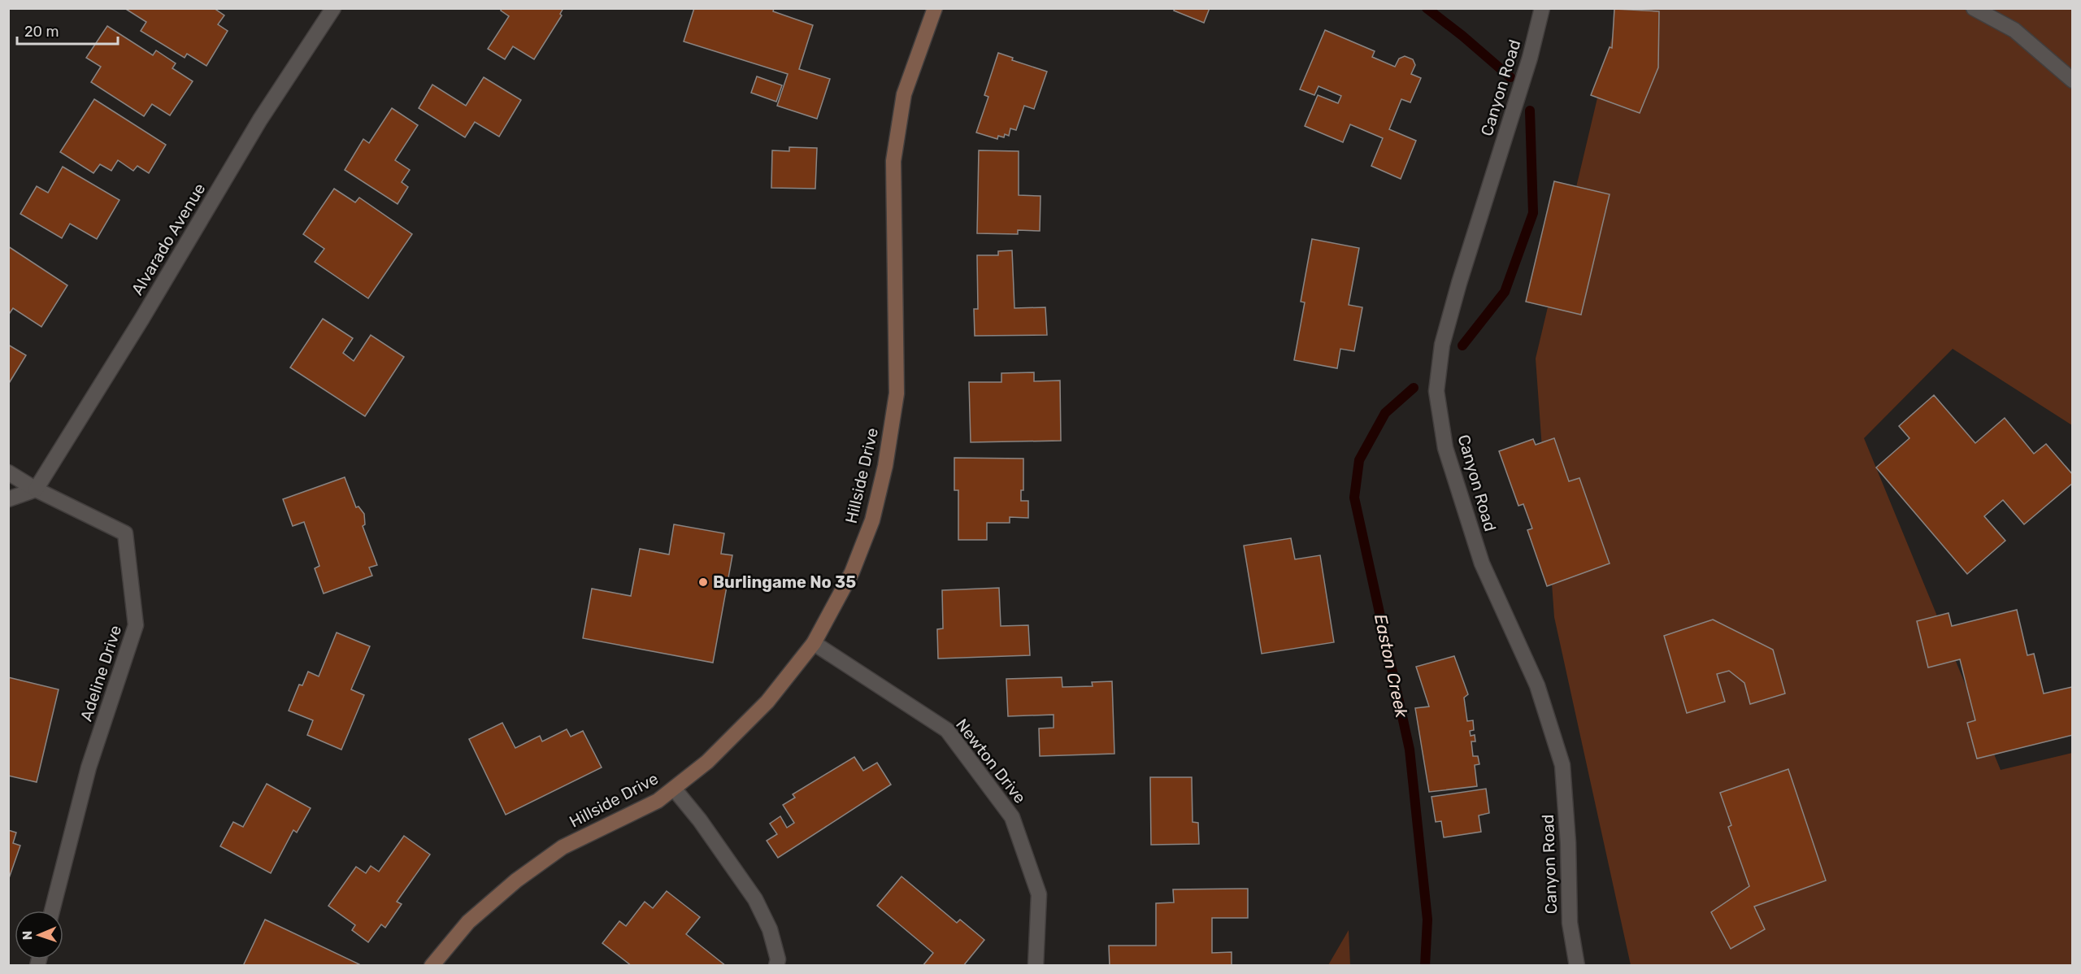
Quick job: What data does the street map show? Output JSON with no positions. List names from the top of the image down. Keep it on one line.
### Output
{"streets":{"main road":["Hillside Drive"],"street":["Canyon Road","Alvarado Avenue","Adeline Drive","Newton Drive"]},"crossings":[["Alvarado Avenue","Adeline Drive"],["Hillside Drive","Newton Drive"]],"water":["Easton Creek"],"places":["Burlingame No 35"],"scale_bar":"20 m","north":"left"}
